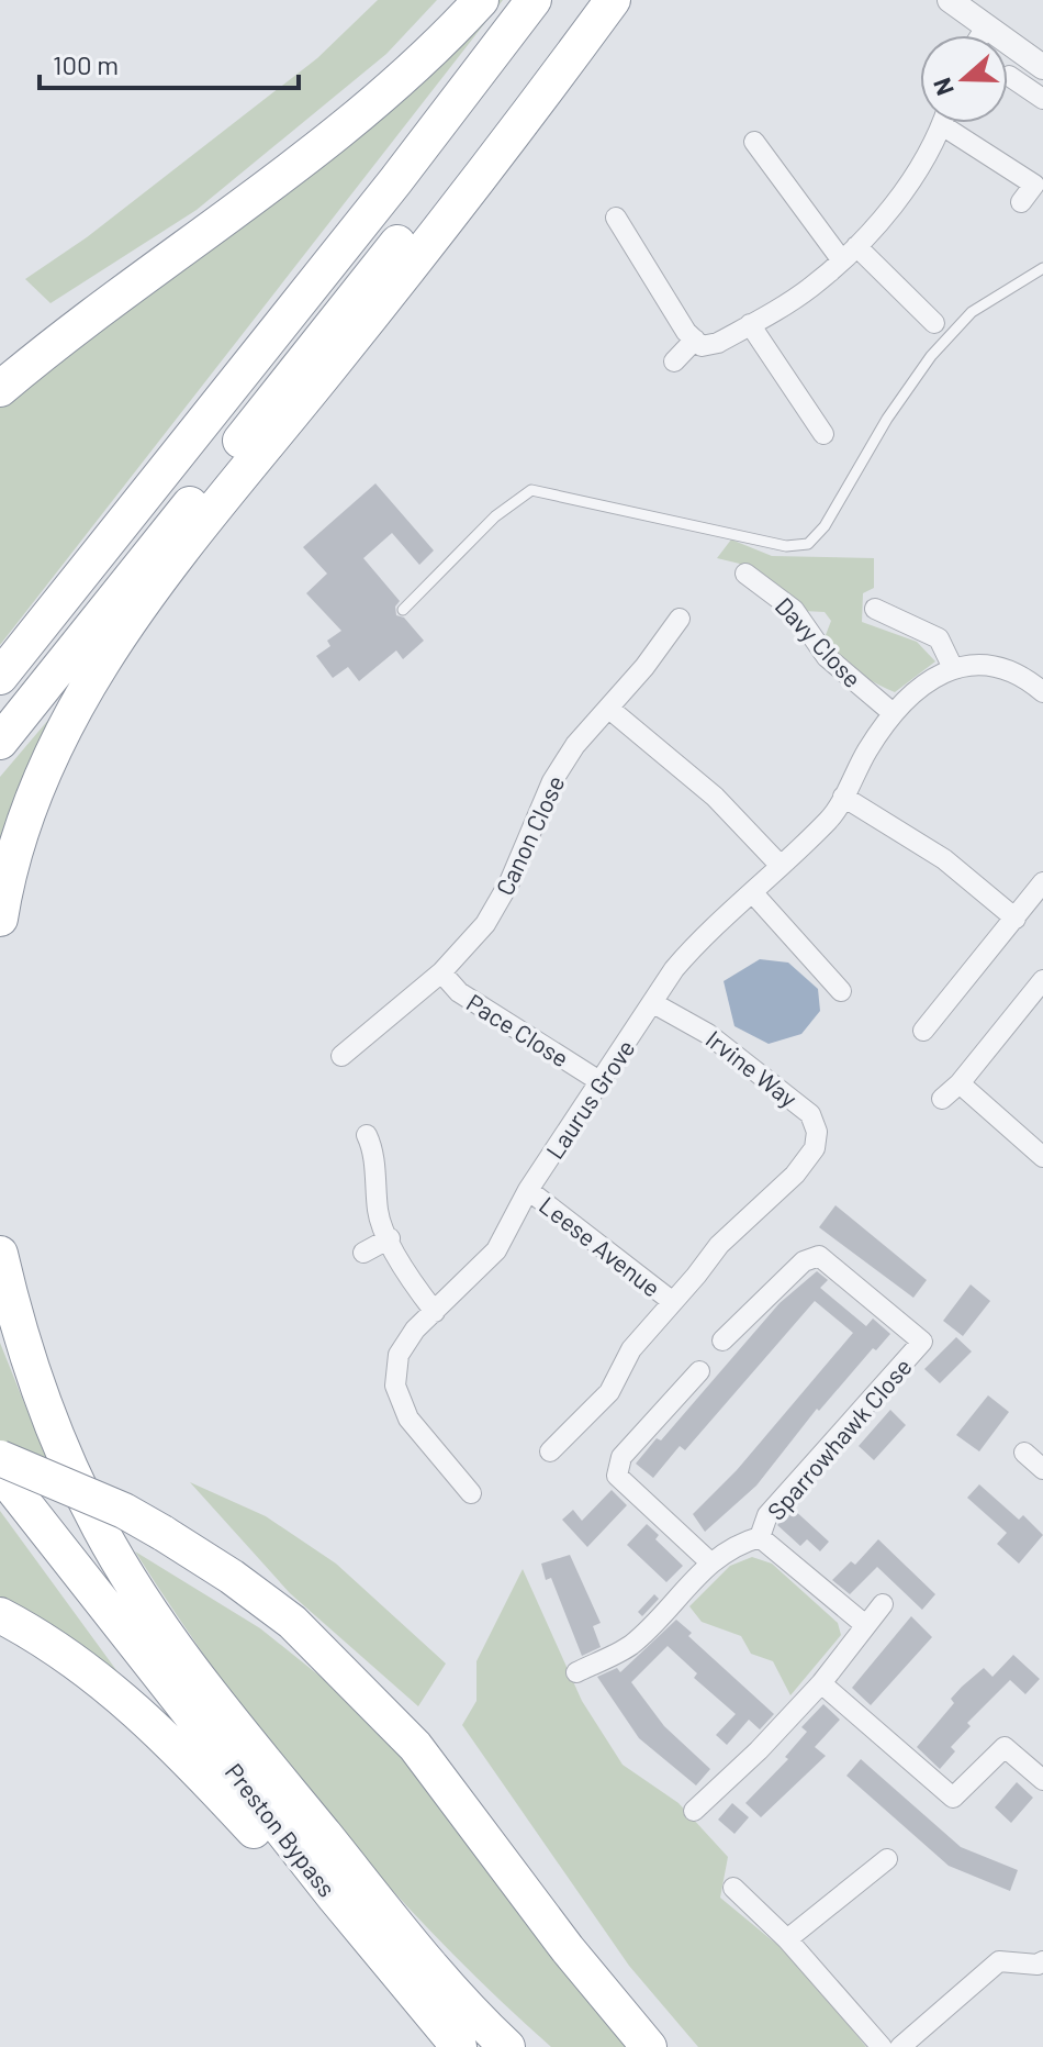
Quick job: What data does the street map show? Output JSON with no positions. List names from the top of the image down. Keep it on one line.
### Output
{"streets":{"highway":["Preston Bypass"],"street":["Davy Close","Canon Close","Pace Close","Irvine Way","Laurus Grove","Leese Avenue","Sparrowhawk Close"]},"crossings":[["Davy Close","Laurus Grove"],["Canon Close","Pace Close"],["Pace Close","Laurus Grove"],["Irvine Way","Laurus Grove"],["Irvine Way","Leese Avenue"],["Laurus Grove","Leese Avenue"]],"scale_bar":"100 m","north":"left"}
